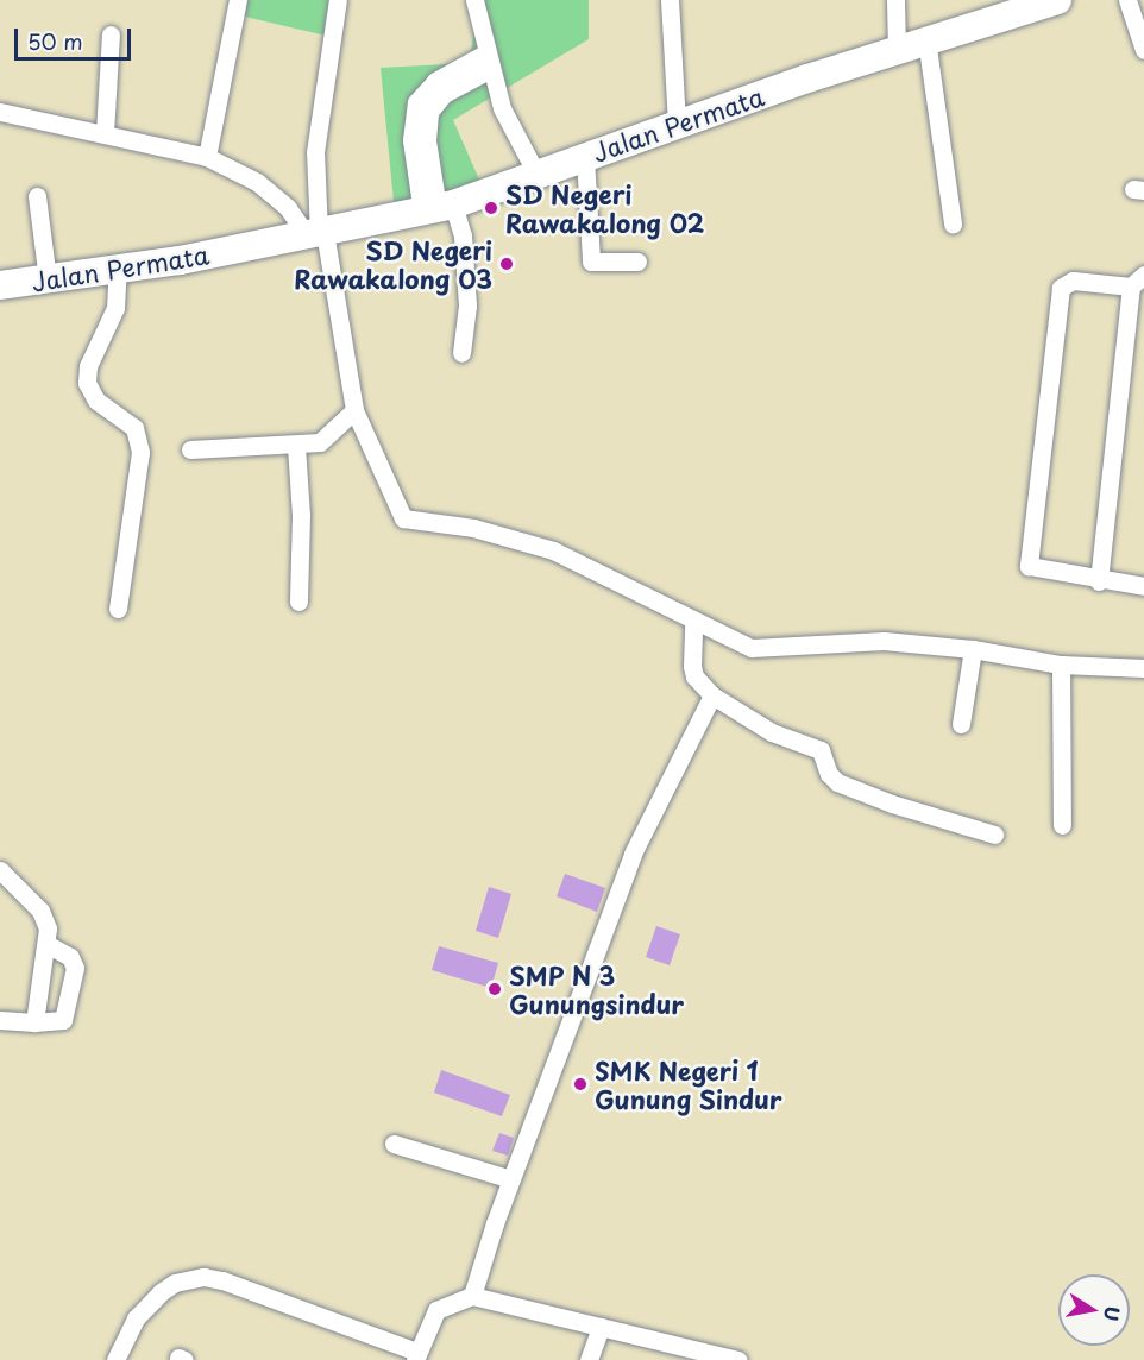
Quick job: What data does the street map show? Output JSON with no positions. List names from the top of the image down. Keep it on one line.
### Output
{"streets":{"main road":["Jalan Permata"]},"places":["SD Negeri Rawakalong 02","SD Negeri Rawakalong 03","SMP N 3 Gunungsindur","SMK Negeri 1 Gunung Sindur"],"scale_bar":"50 m","north":"right"}
